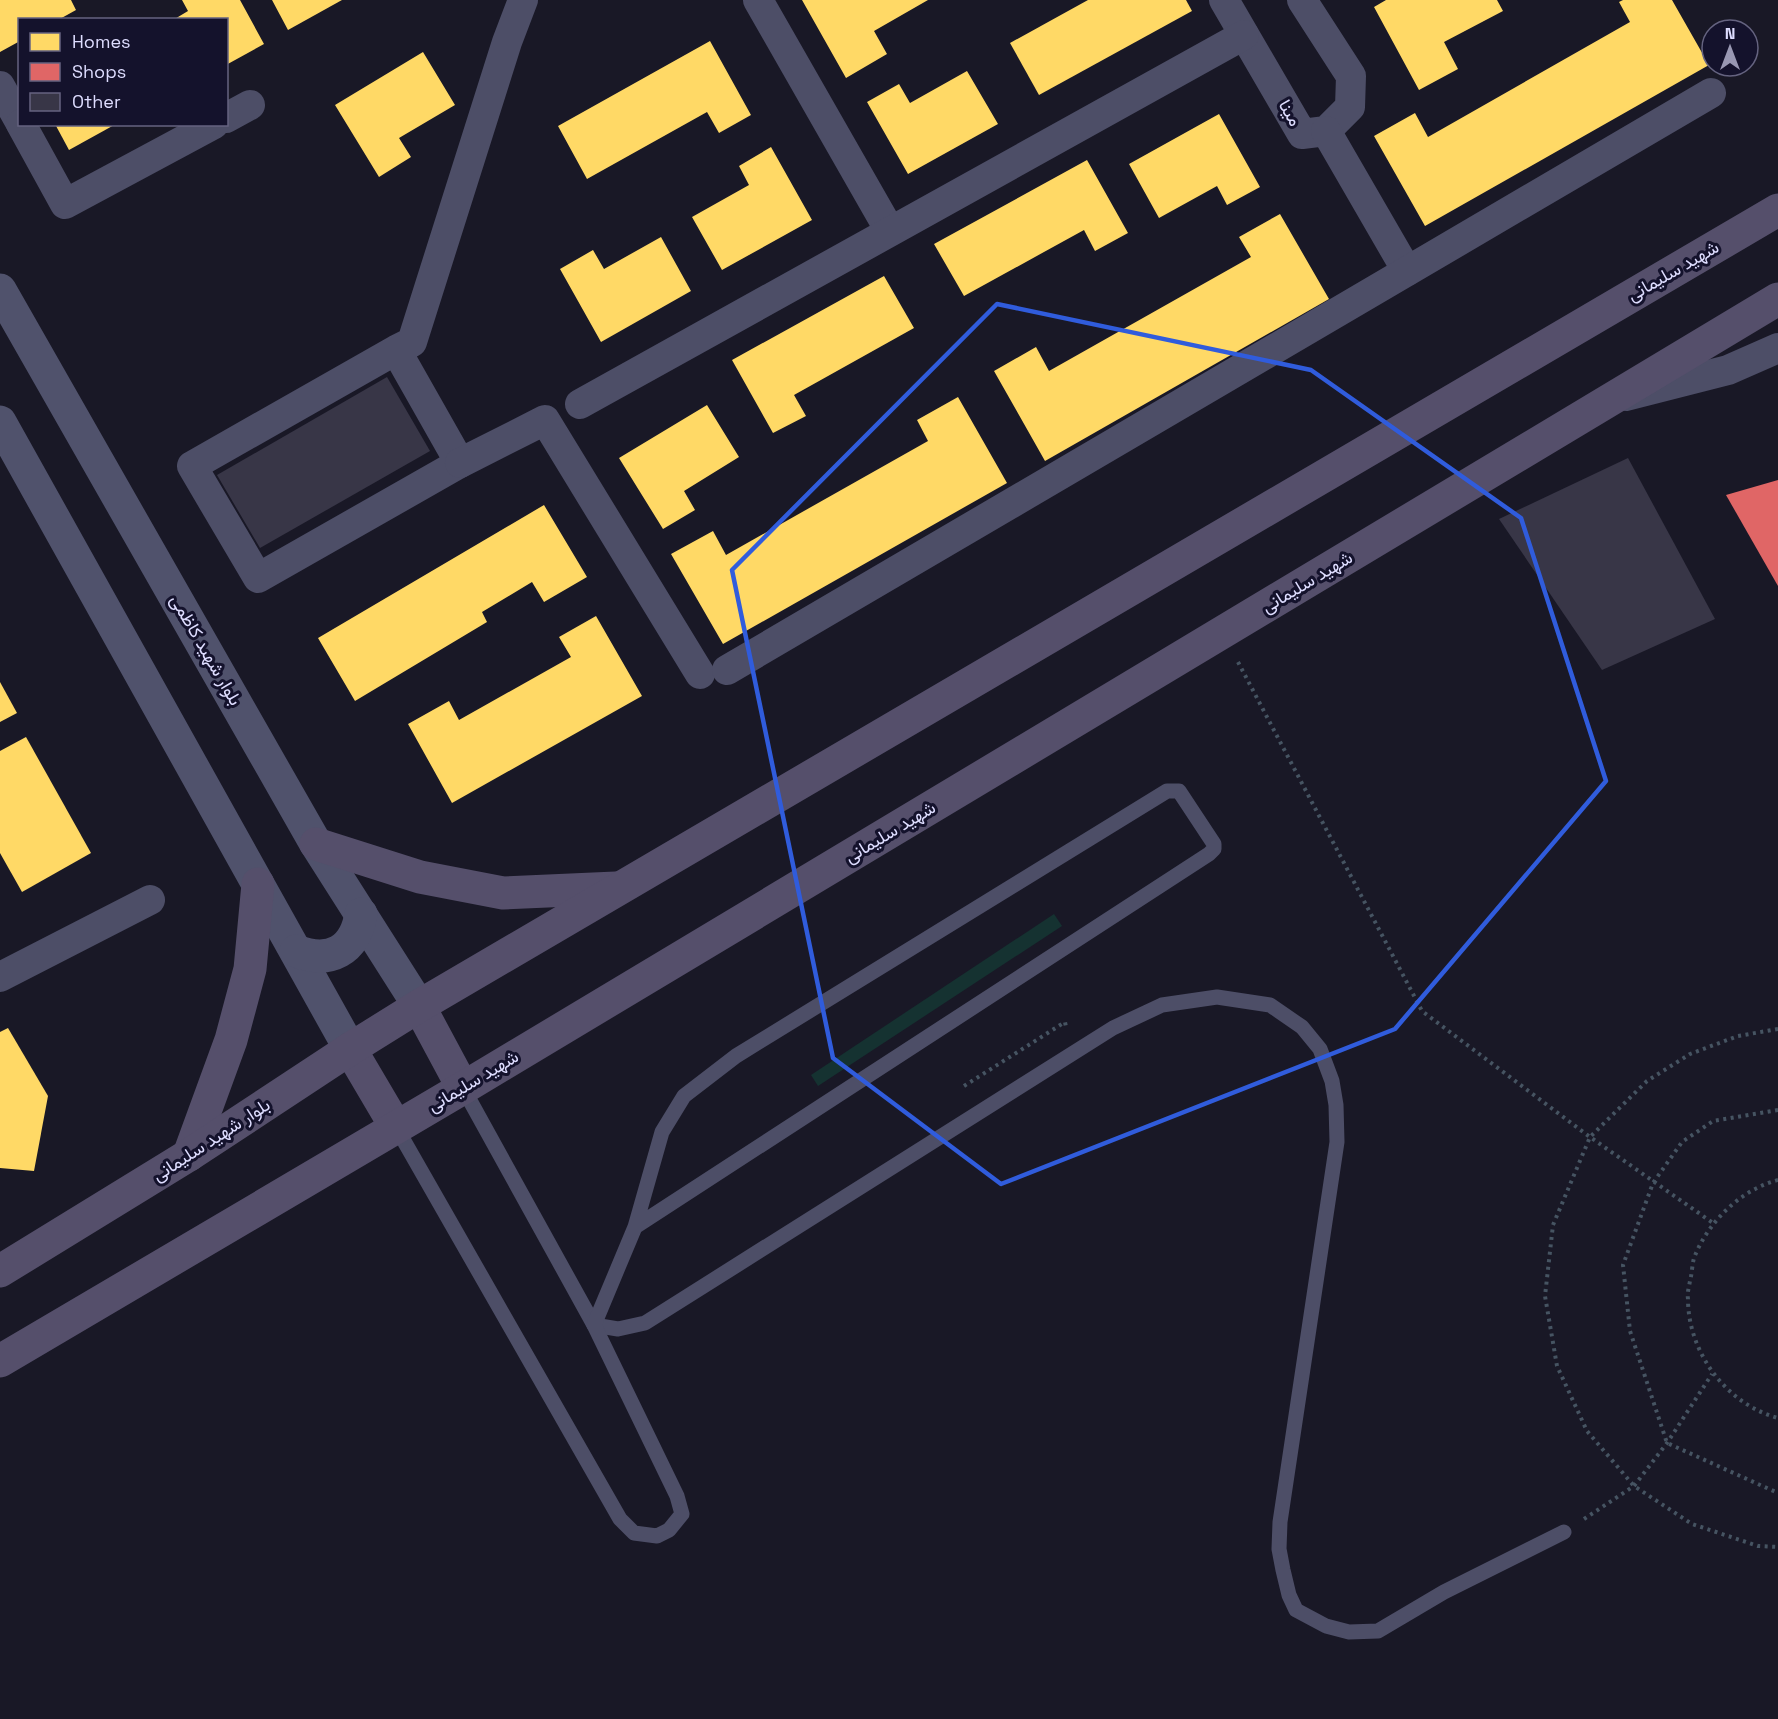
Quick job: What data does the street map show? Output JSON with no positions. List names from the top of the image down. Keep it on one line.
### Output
{"streets":{"main road":["شهید سلیمانی","بلوار شهید کاظمی","بلوار شهید سلیمانی"],"street":["مینا"]},"crossings":[["شهید سلیمانی","بلوار شهید کاظمی"],["شهید سلیمانی","بلوار شهید سلیمانی"],["بلوار شهید کاظمی","بلوار شهید سلیمانی"]],"legend":["Homes","Shops","Other"],"north":"top"}
